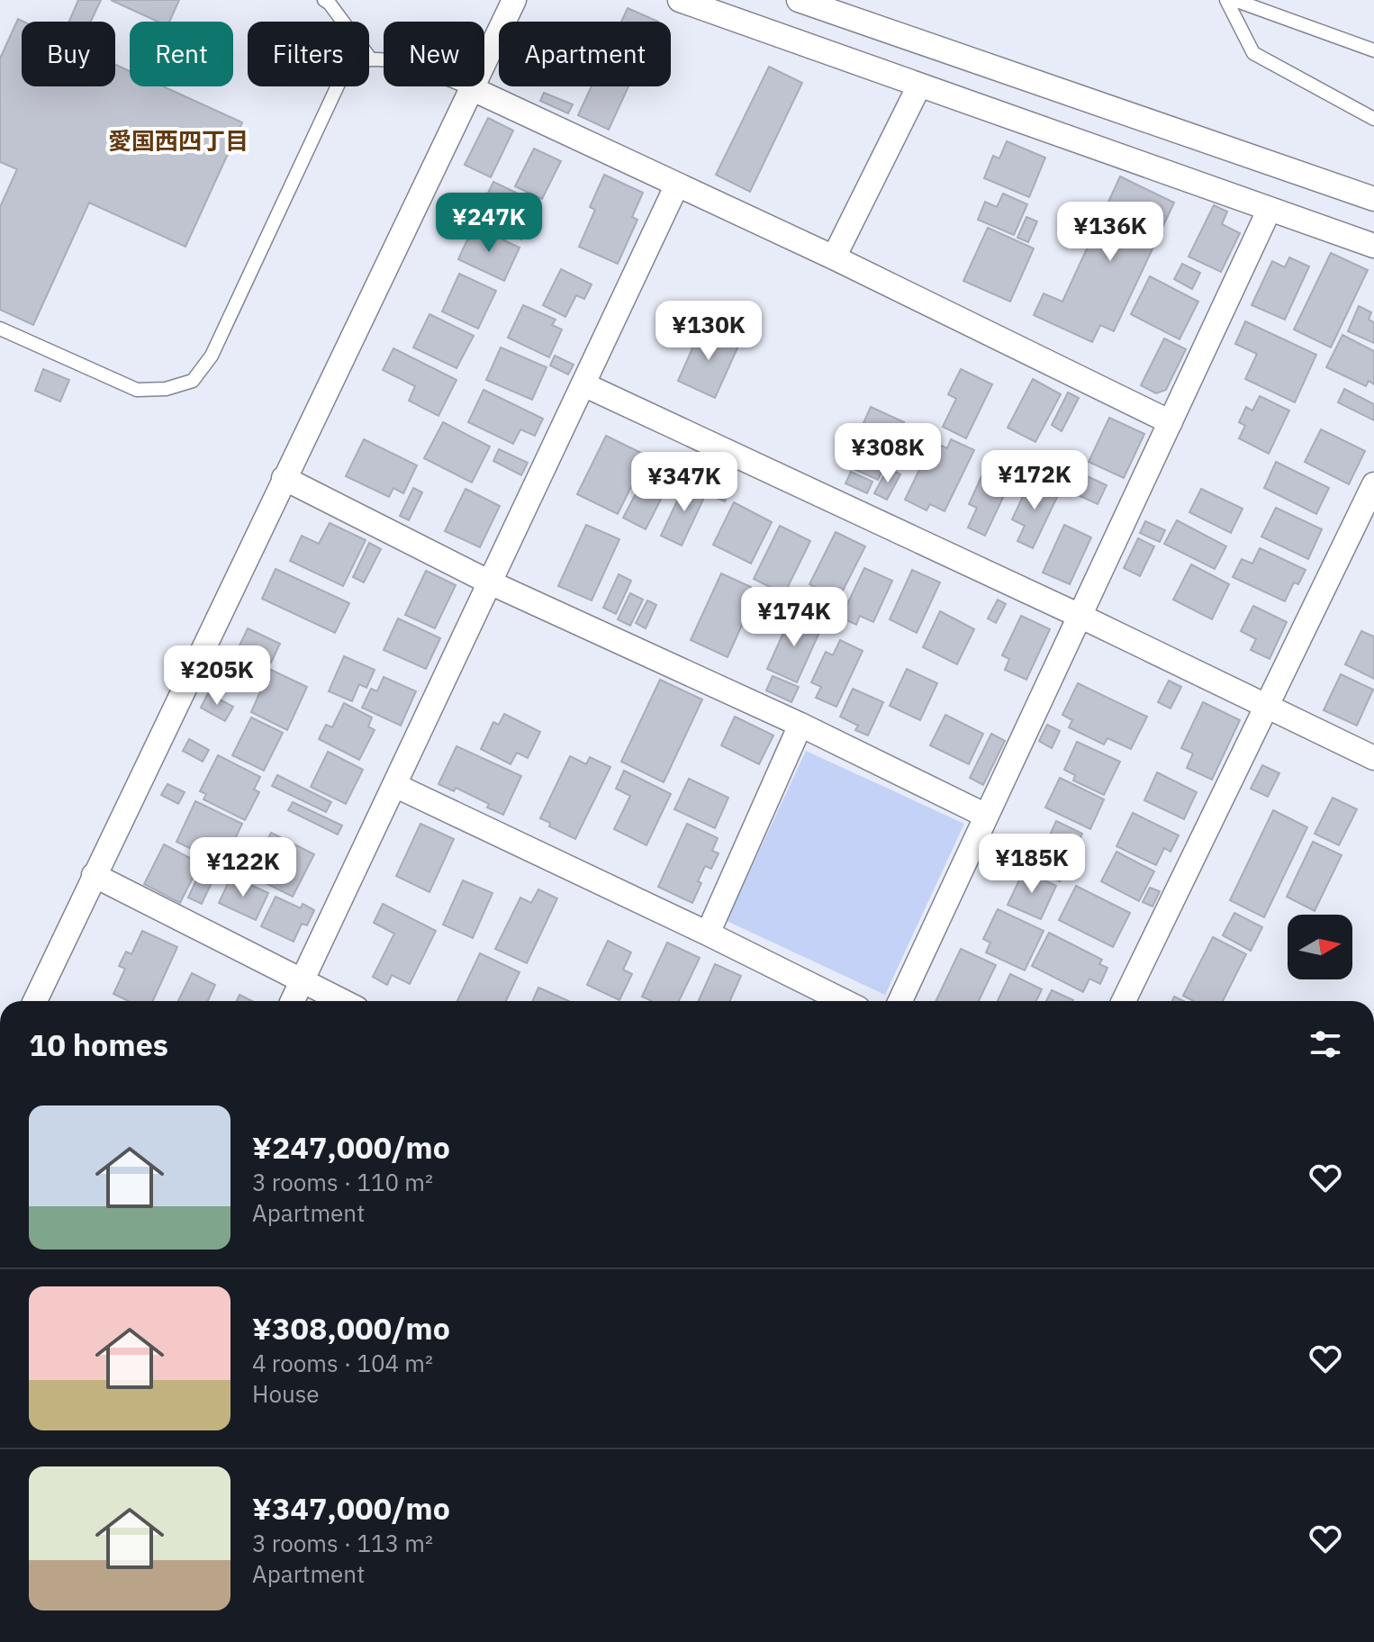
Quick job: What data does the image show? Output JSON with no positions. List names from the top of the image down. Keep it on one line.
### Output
{"districts":["愛国西四丁目"],"north":"right","page":{"chip":["Buy","Rent","Filters","New","Apartment"],"price":["¥247K","¥136K","¥130K","¥308K","¥172K","¥347K","¥174K","¥205K","¥185K","¥122K"],"heading":"10 homes","list":[{"name":"¥247,000/mo","note":"3 rooms · 110 m² · Apartment"},{"name":"¥308,000/mo","note":"4 rooms · 104 m² · House"},{"name":"¥347,000/mo","note":"3 rooms · 113 m² · Apartment"}]}}
